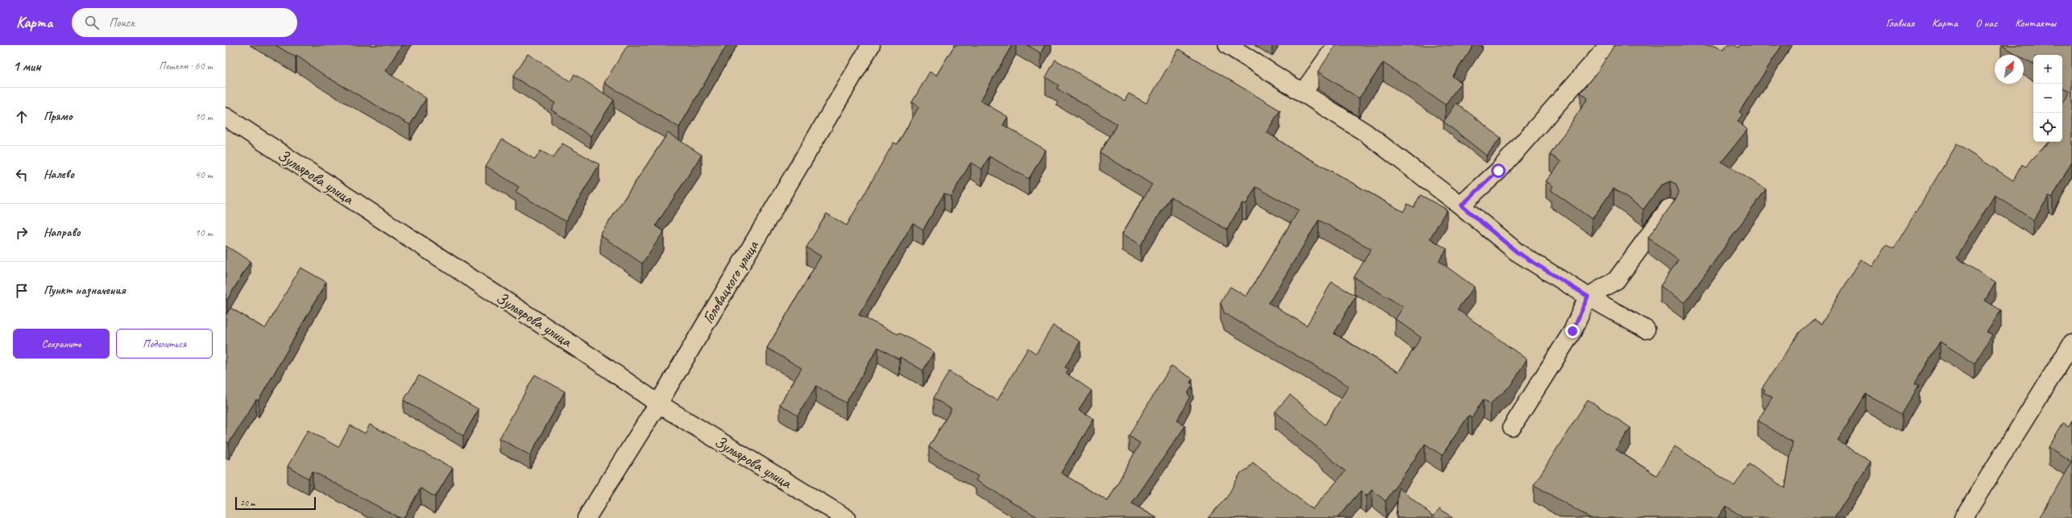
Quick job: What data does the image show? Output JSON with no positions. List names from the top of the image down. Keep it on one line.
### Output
{"streets":{"street":["Зульярова улица","Головацкого улица"]},"crossings":[["Зульярова улица","Головацкого улица"]],"scale_bar":"20 m","north":"top right","page":{"header":"Карта","search":"Поиск","nav":["Главная","Карта","О нас","Контакты"],"heading":["1 мин","Пешком · 60 m"],"map_buttons":["+","−"],"list":[["Прямо","10 m"],["Налево","40 m"],["Направо","10 m"],"Пункт назначения"],"buttons":["Сохранить","Поделиться"],"scale":"20 m"}}
